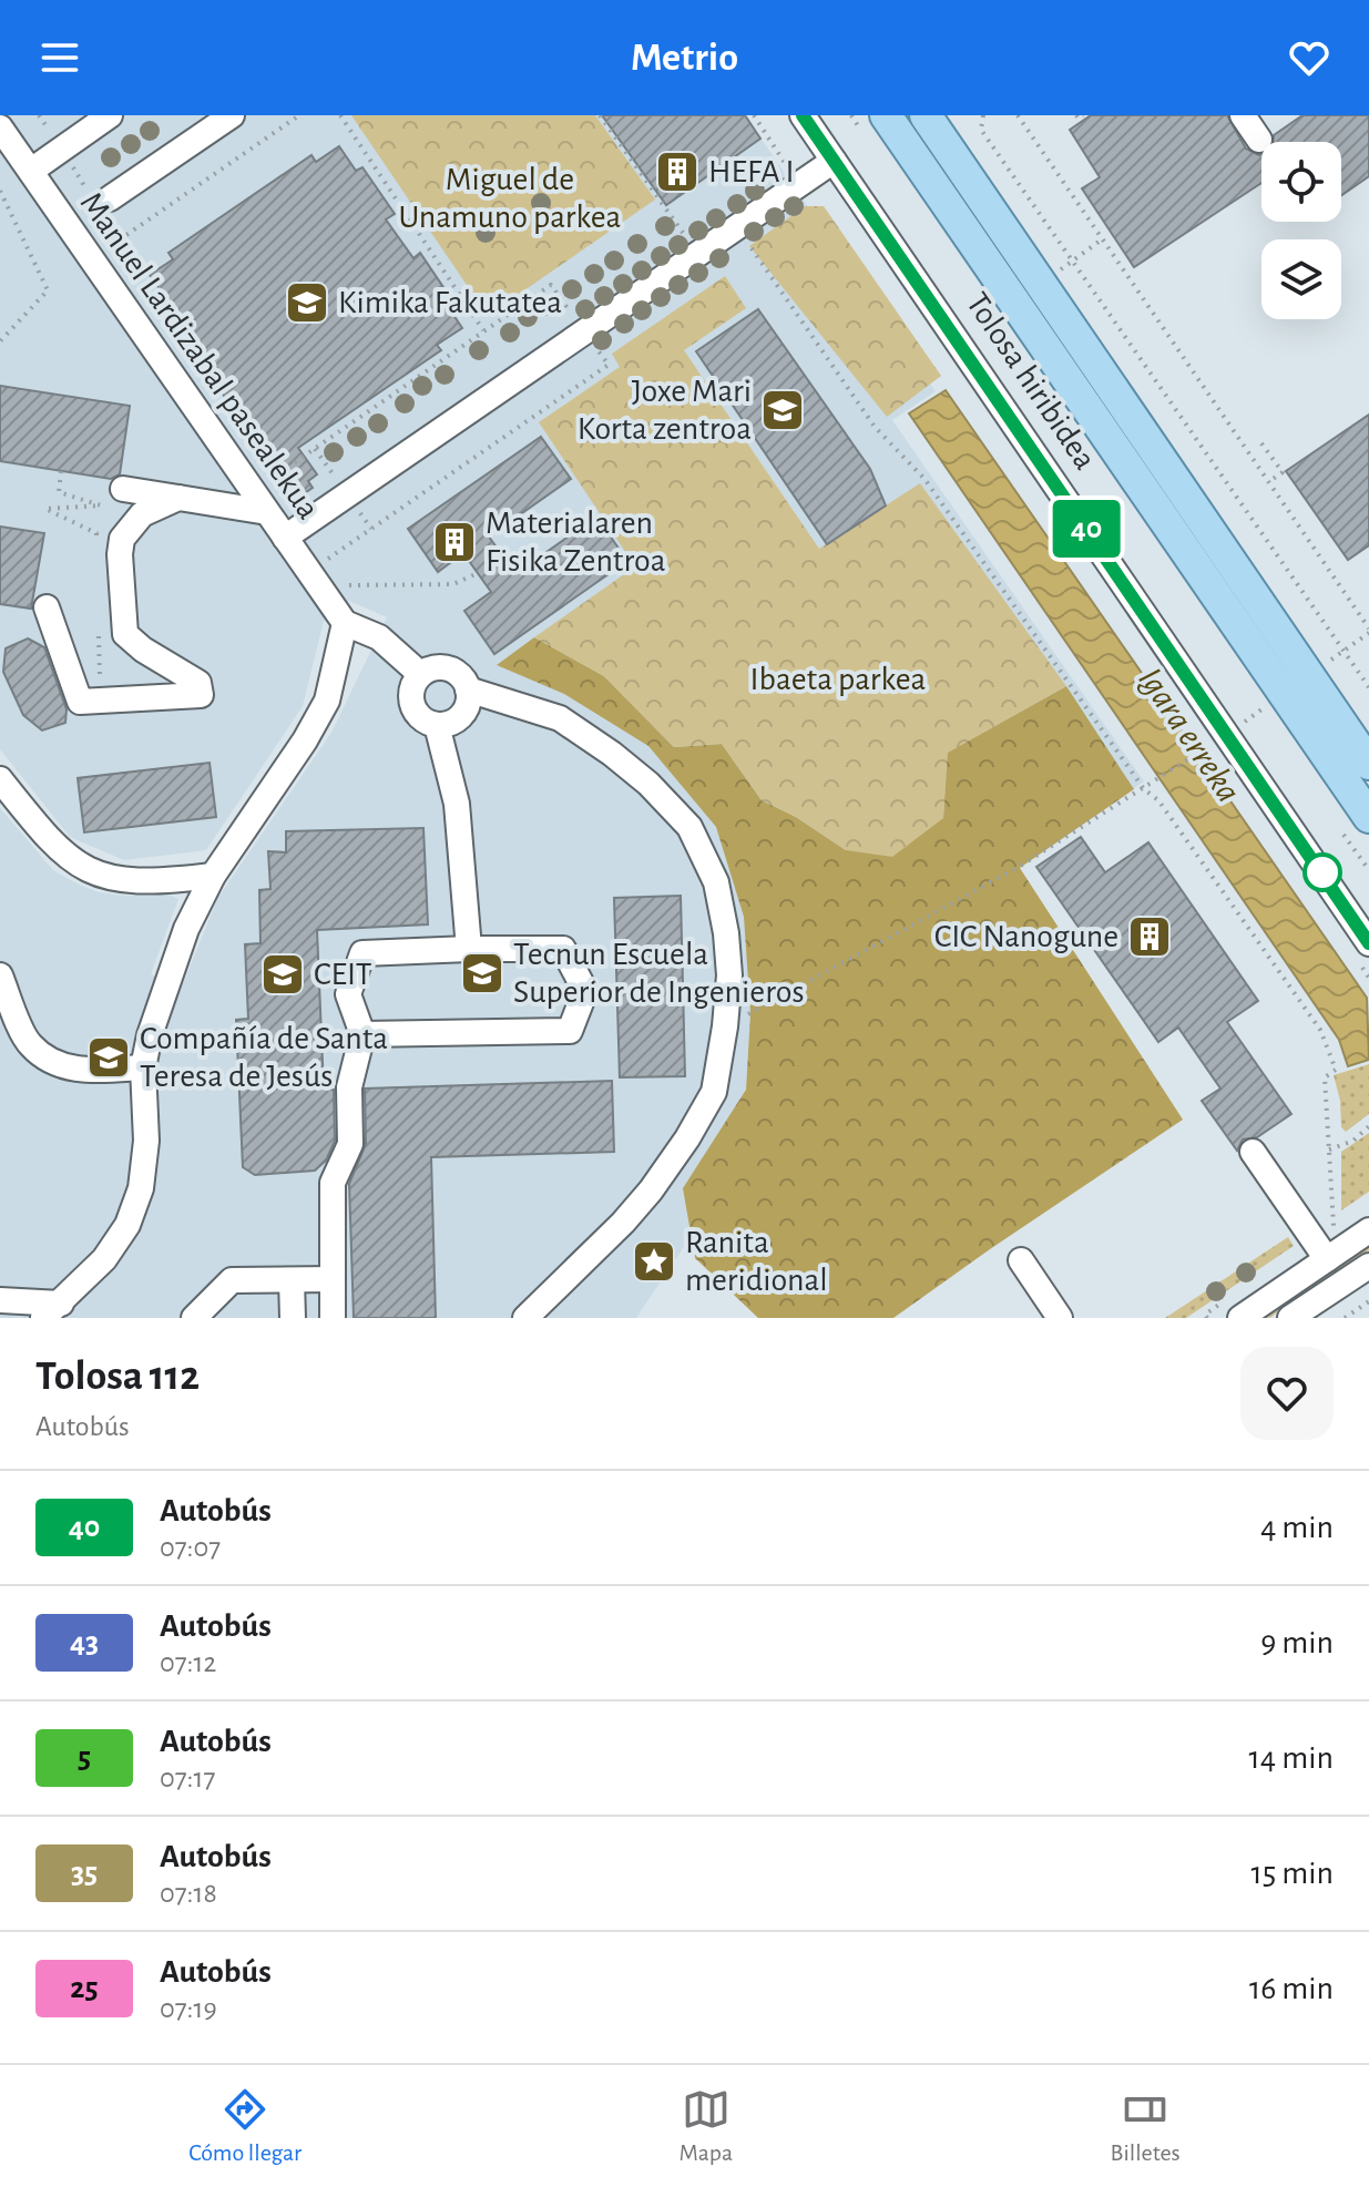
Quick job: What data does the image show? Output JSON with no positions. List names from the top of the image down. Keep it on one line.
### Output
{"streets":{"main road":["Tolosa hiribidea"],"street":["Manuel Lardizabal pasealekua"]},"water":["Igara erreka"],"parks":["Miguel de Unamuno parkea","Ibaeta parkea"],"places":{"building":["HEFA I","Materialaren Fisika Zentroa","CIC Nanogune"],"school or university":["Kimika Fakutatea","Joxe Mari Korta zentroa","Tecnun Escuela Superior de Ingenieros","CEIT","Compañía de Santa Teresa de Jesús"],"place":["Ranita meridional"]},"lines":["bus line 40"],"page":{"header":"Metrio","on_map":"40","heading":["Tolosa 112","Autobús"],"list":[{"mark":"40","name":"Autobús","note":"07:07","value":"4 min"},{"mark":"43","name":"Autobús","note":"07:12","value":"9 min"},{"mark":"5","name":"Autobús","note":"07:17","value":"14 min"},{"mark":"35","name":"Autobús","note":"07:18","value":"15 min"},{"mark":"25","name":"Autobús","note":"07:19","value":"16 min"}],"tabs":["Cómo llegar","Mapa","Billetes"]}}
